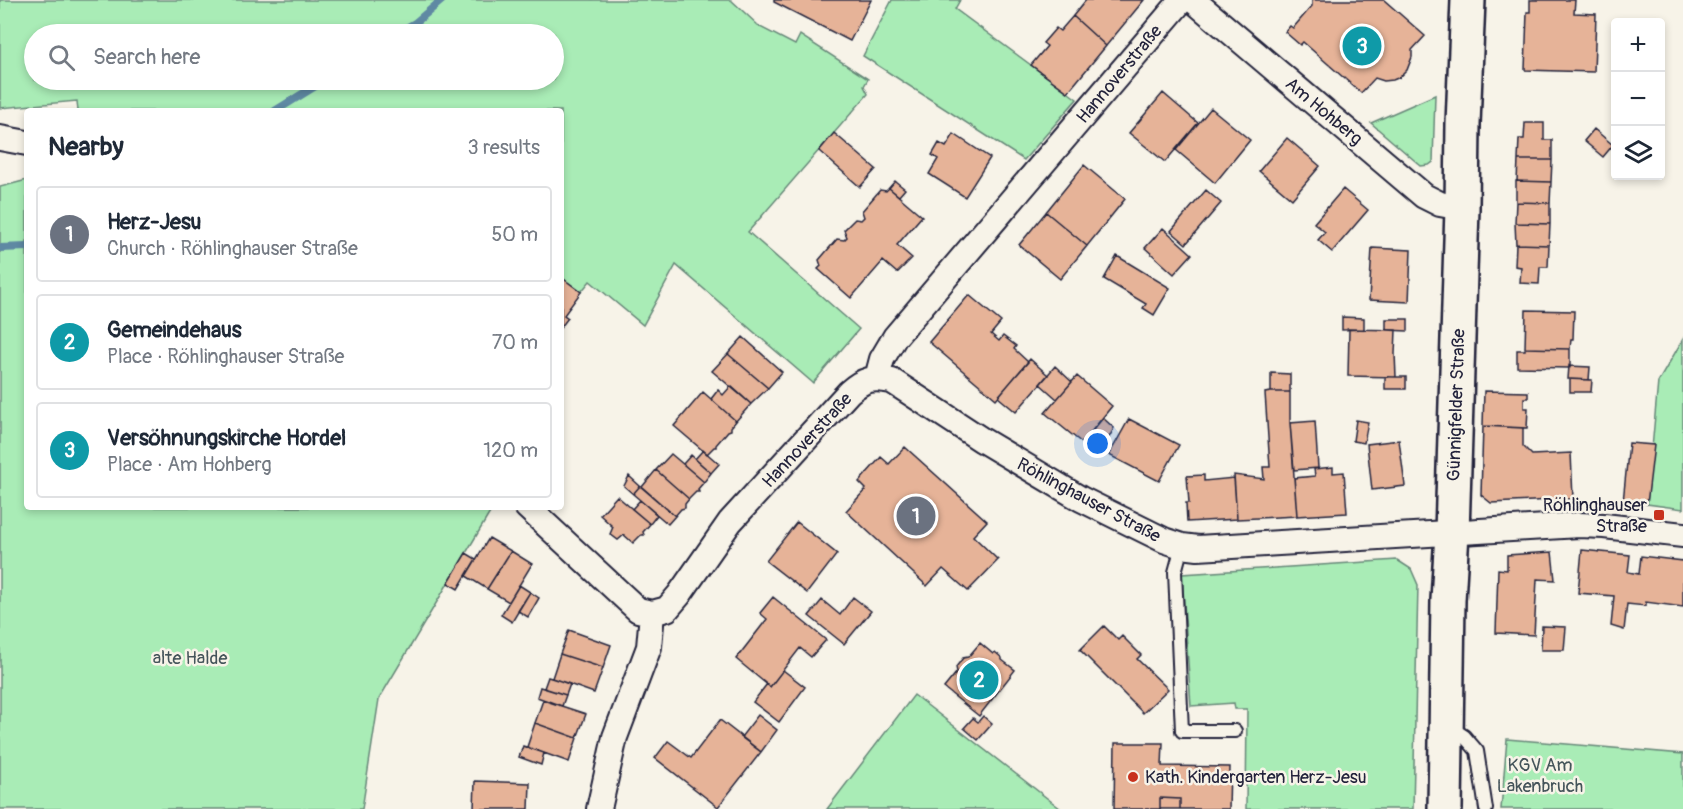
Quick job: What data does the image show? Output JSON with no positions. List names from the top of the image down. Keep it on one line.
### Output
{"streets":{"street":["Hannoverstraße","Am Hohberg","Günnigfelder Straße","Röhlinghauser Straße"]},"crossings":[["Hannoverstraße","Röhlinghauser Straße"],["Am Hohberg","Günnigfelder Straße"],["Günnigfelder Straße","Röhlinghauser Straße"]],"parks":["alte Halde","KGV Am Lakenbruch"],"places":{"transit":["Röhlinghauser Straße"],"other":["Kath. Kindergarten Herz-Jesu"]},"page":{"map_buttons":["+","−"],"pins":["3","1","2"],"search":"Search here","heading":["Nearby","3 results"],"list":[{"mark":"1","name":"Herz-Jesu","note":"Church · Röhlinghauser Straße","value":"50 m"},{"mark":"2","name":"Gemeindehaus","note":"Place · Röhlinghauser Straße","value":"70 m"},{"mark":"3","name":"Versöhnungskirche Hordel","note":"Place · Am Hohberg","value":"120 m"}]}}
